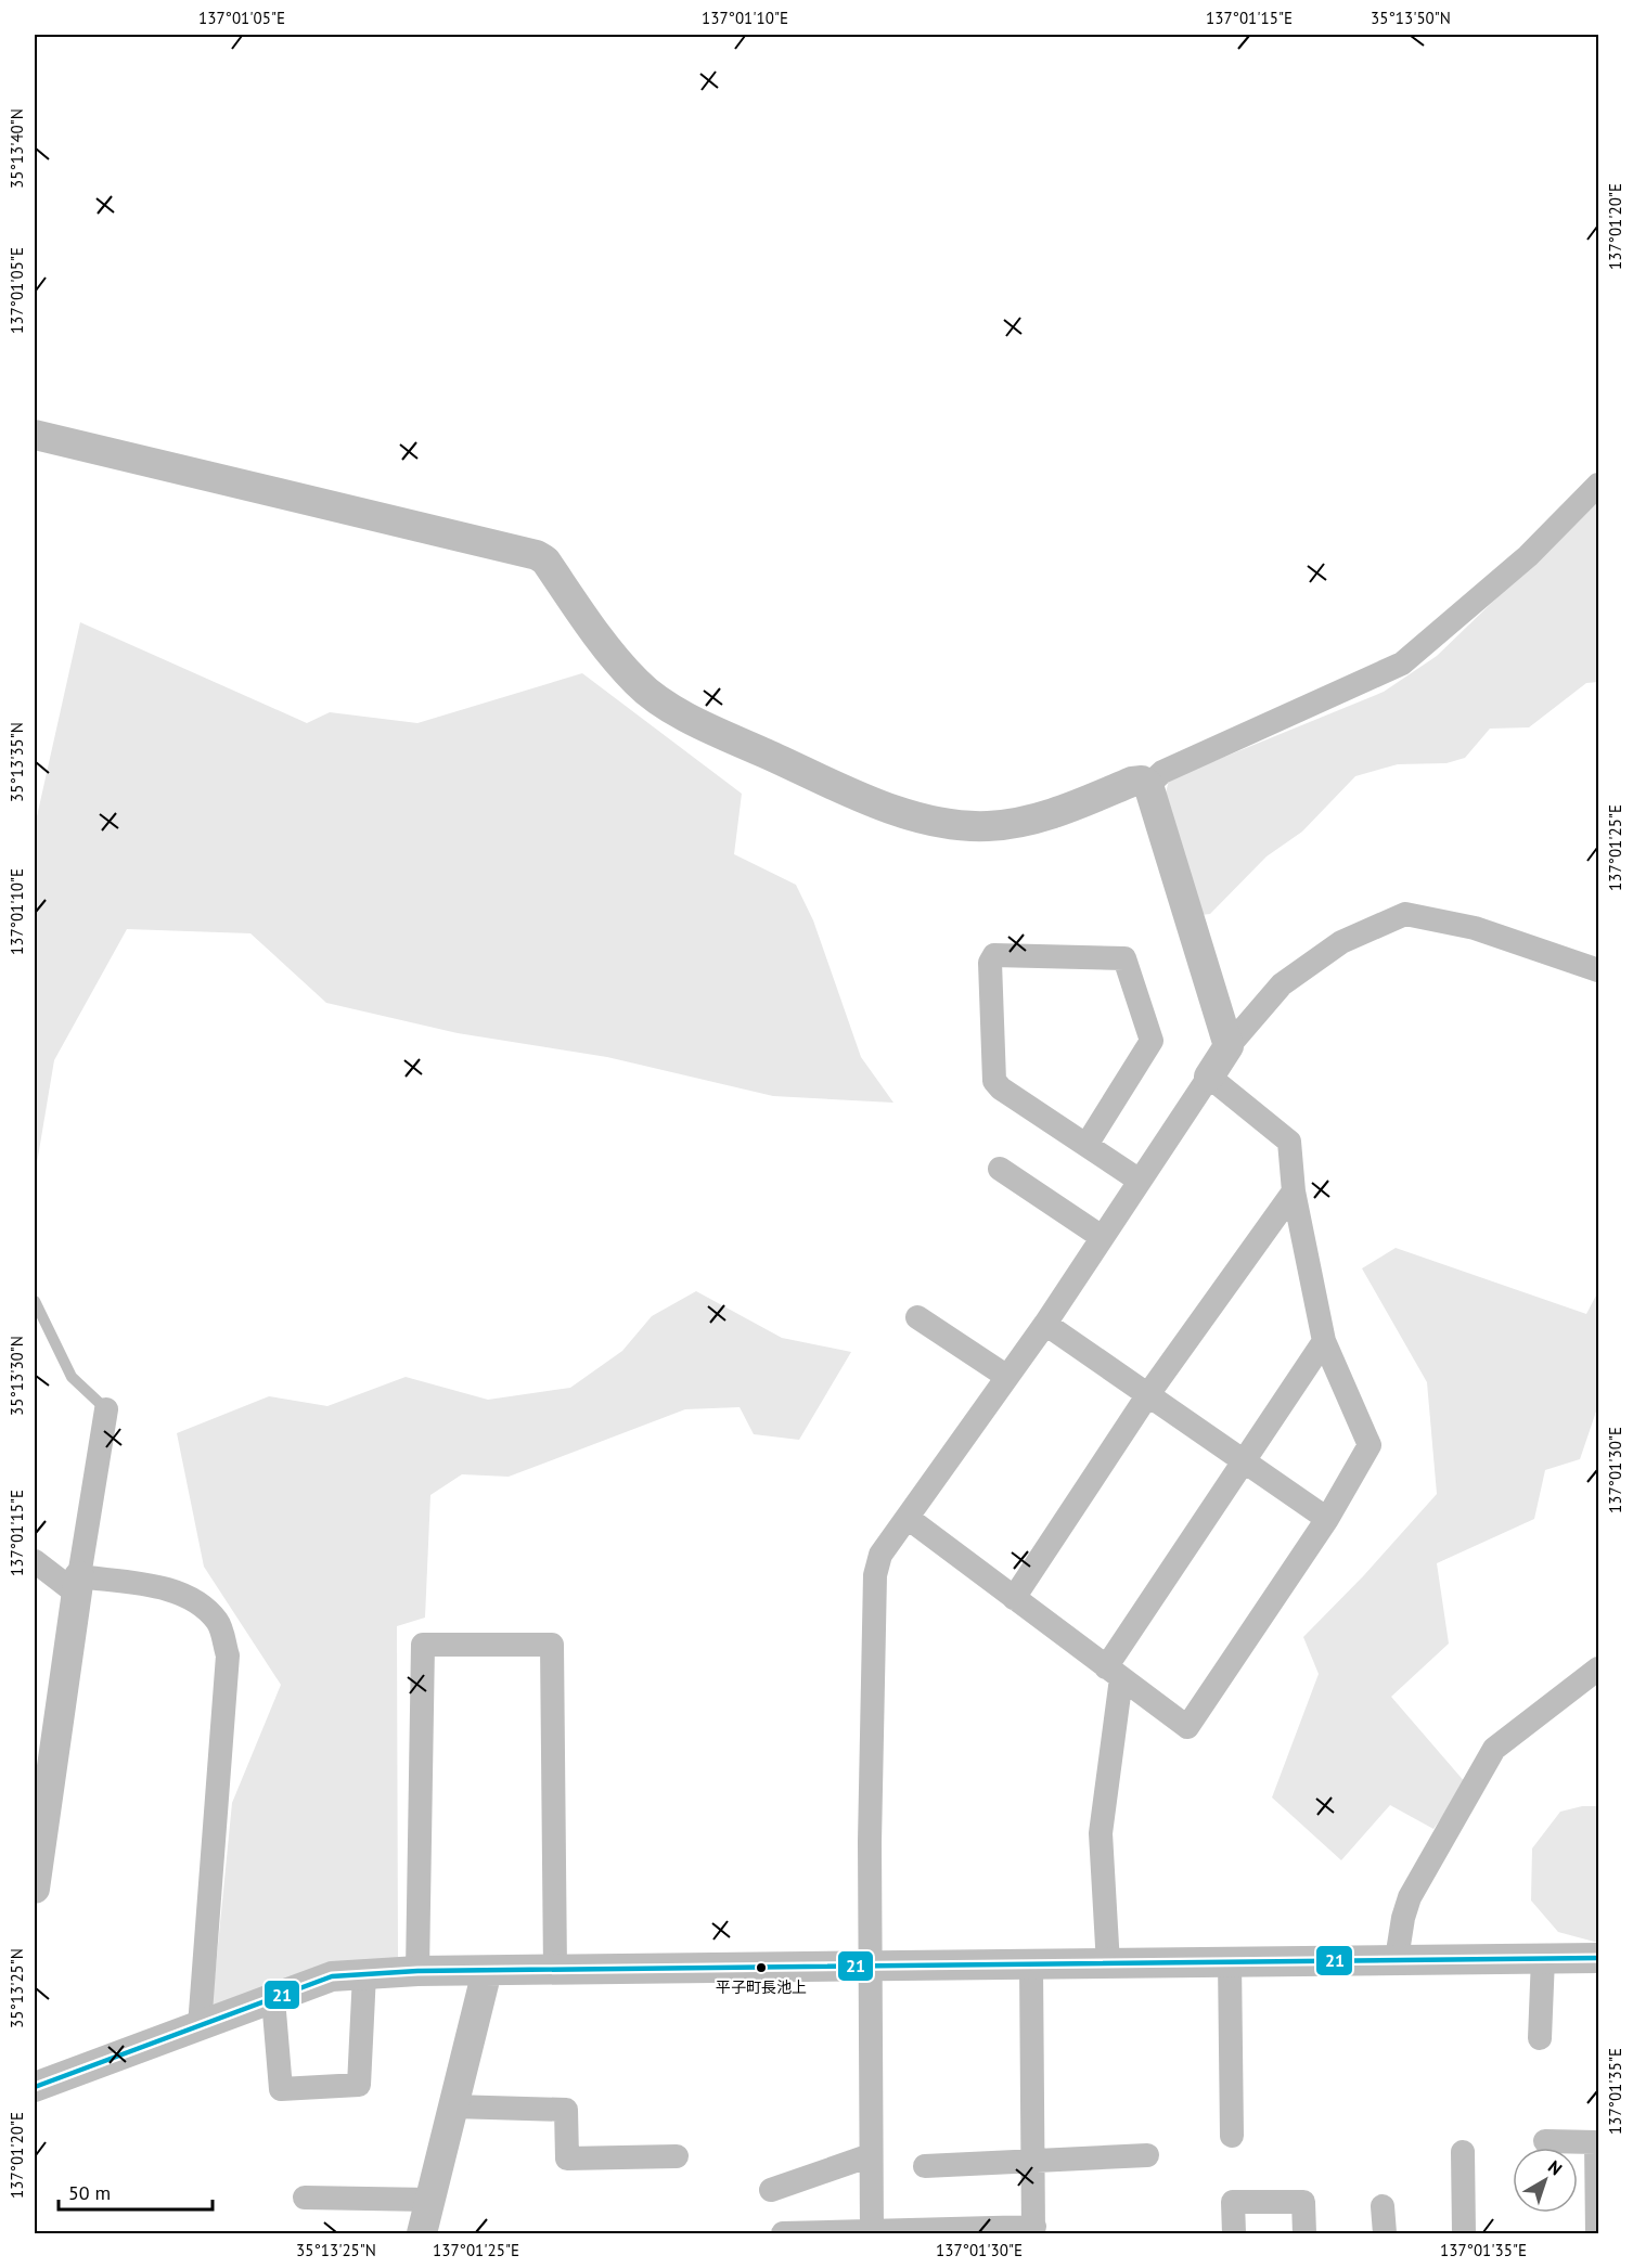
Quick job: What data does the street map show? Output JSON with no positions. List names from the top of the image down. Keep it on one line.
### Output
{"places":["平子町長池上"],"lines":["transit line 21"],"scale_bar":"50 m","north":"top right","coordinates":["137°01'05\"E","137°01'10\"E","137°01'15\"E","35°13'50\"N","35°13'40\"N","137°01'20\"E","35°13'35\"N","137°01'25\"E","35°13'30\"N","137°01'30\"E","35°13'25\"N","137°01'35\"E"]}
